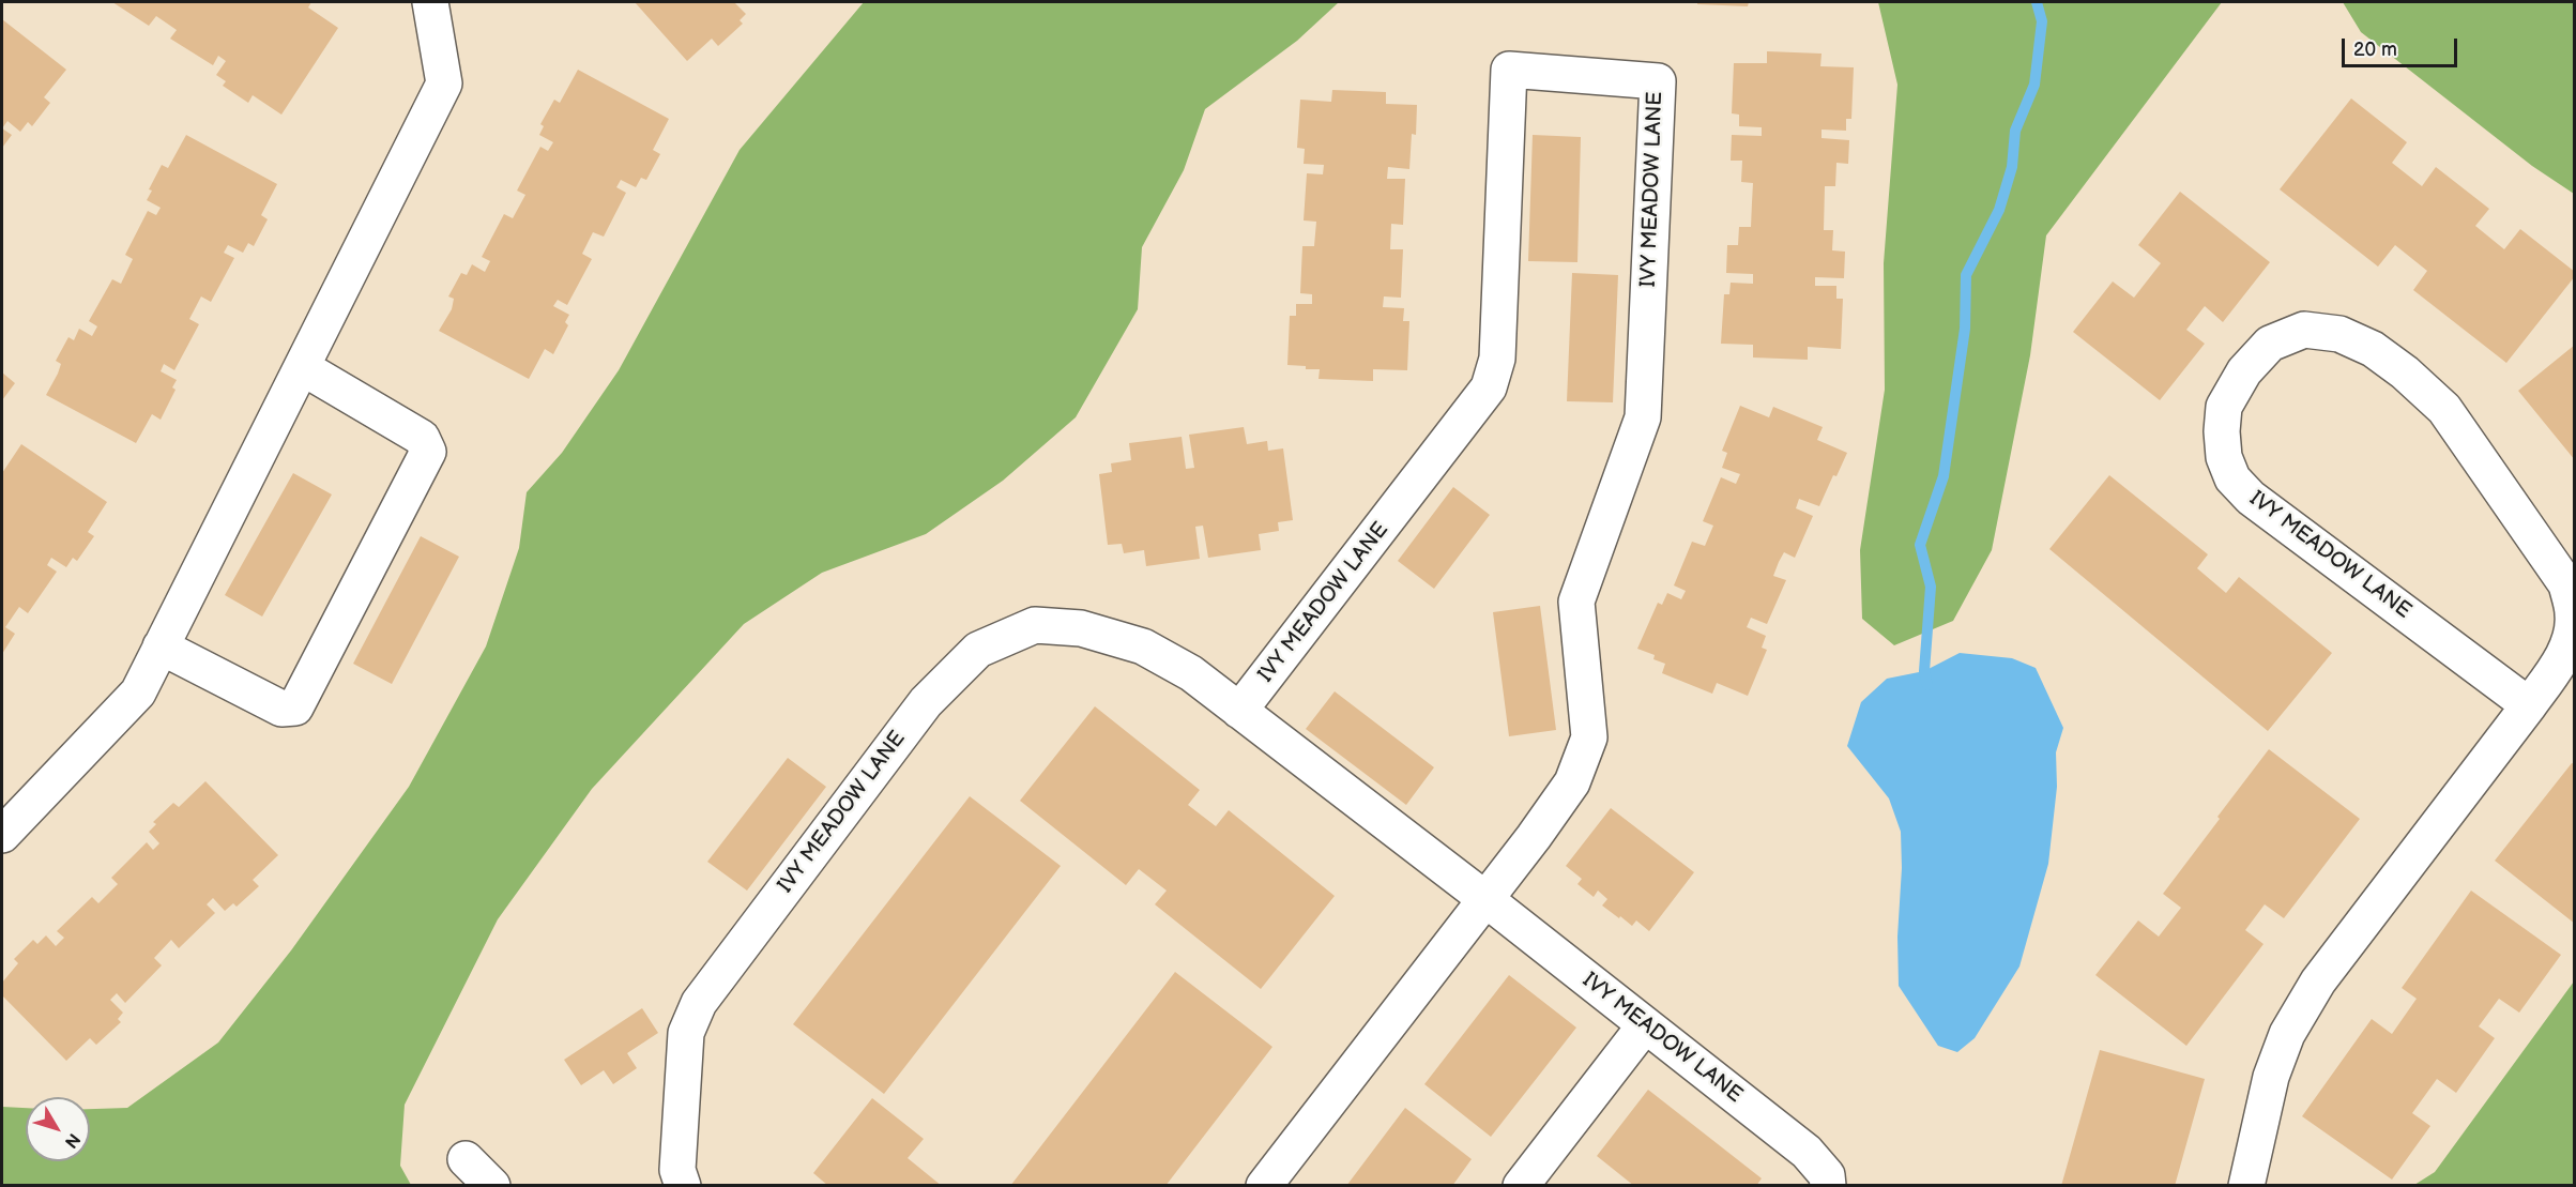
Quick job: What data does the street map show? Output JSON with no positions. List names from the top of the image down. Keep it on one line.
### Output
{"streets":{"street":["IVY MEADOW LANE"]},"scale_bar":"20 m","north":"bottom right"}
